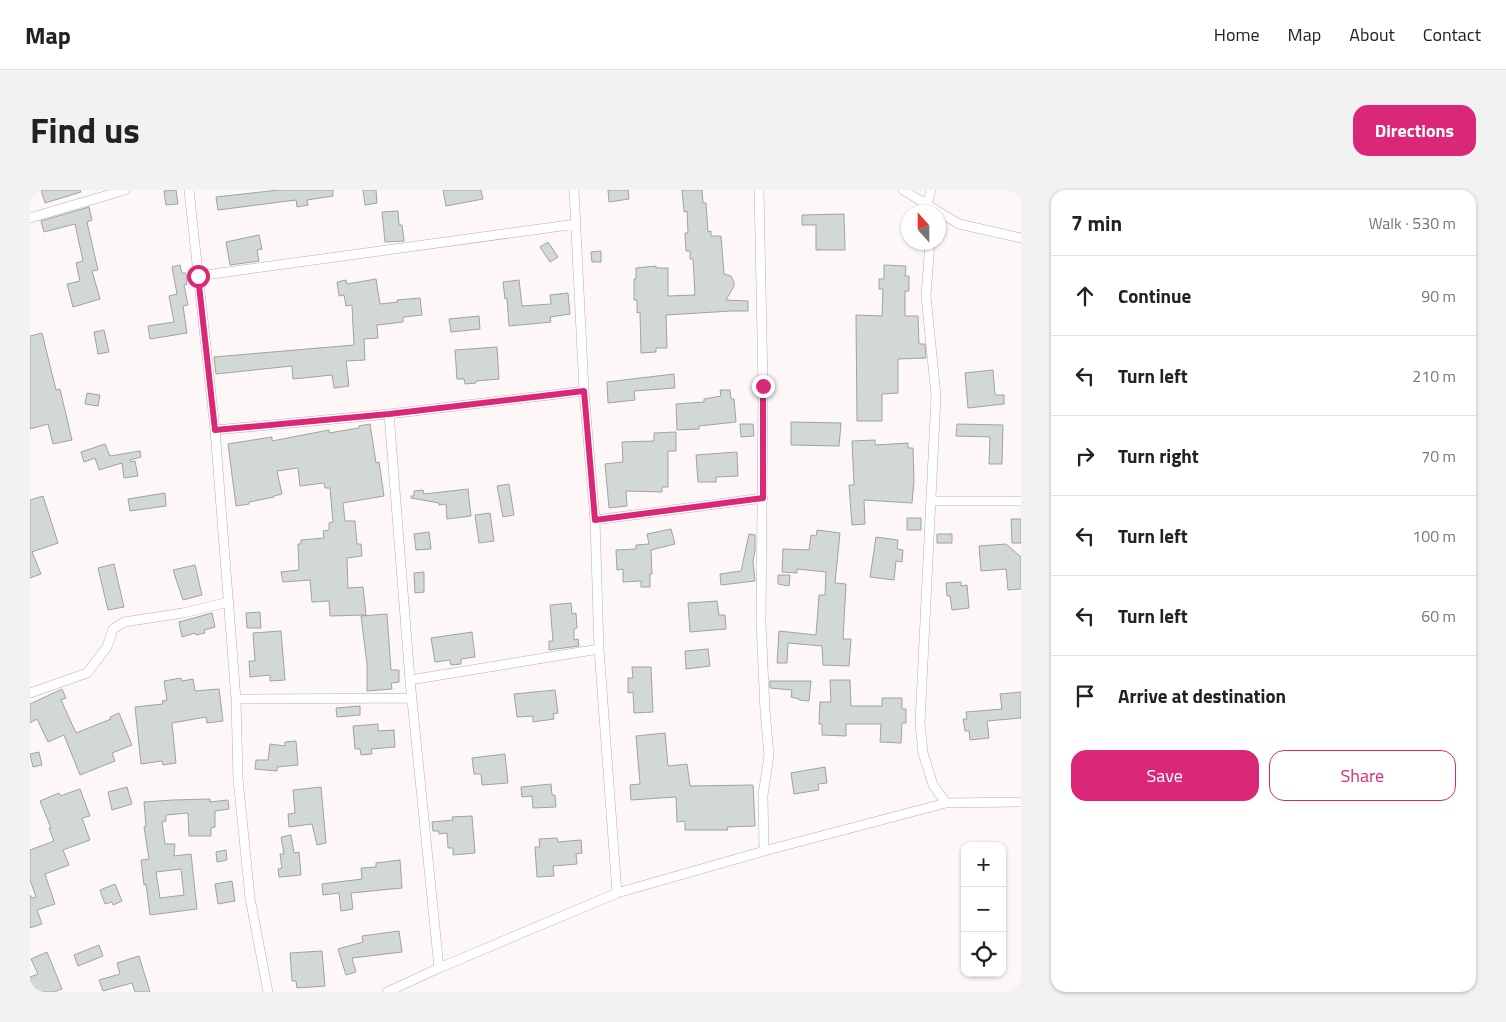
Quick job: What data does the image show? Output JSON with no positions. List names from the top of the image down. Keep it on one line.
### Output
{"north":"top","page":{"header":"Map","nav":["Home","Map","About","Contact"],"title":"Find us","buttons":["Directions",["Save","Share"]],"heading":["7 min","Walk · 530 m"],"list":[["Continue","90 m"],["Turn left","210 m"],["Turn right","70 m"],["Turn left","100 m"],["Turn left","60 m"],"Arrive at destination"],"map_buttons":["+","−"]}}
